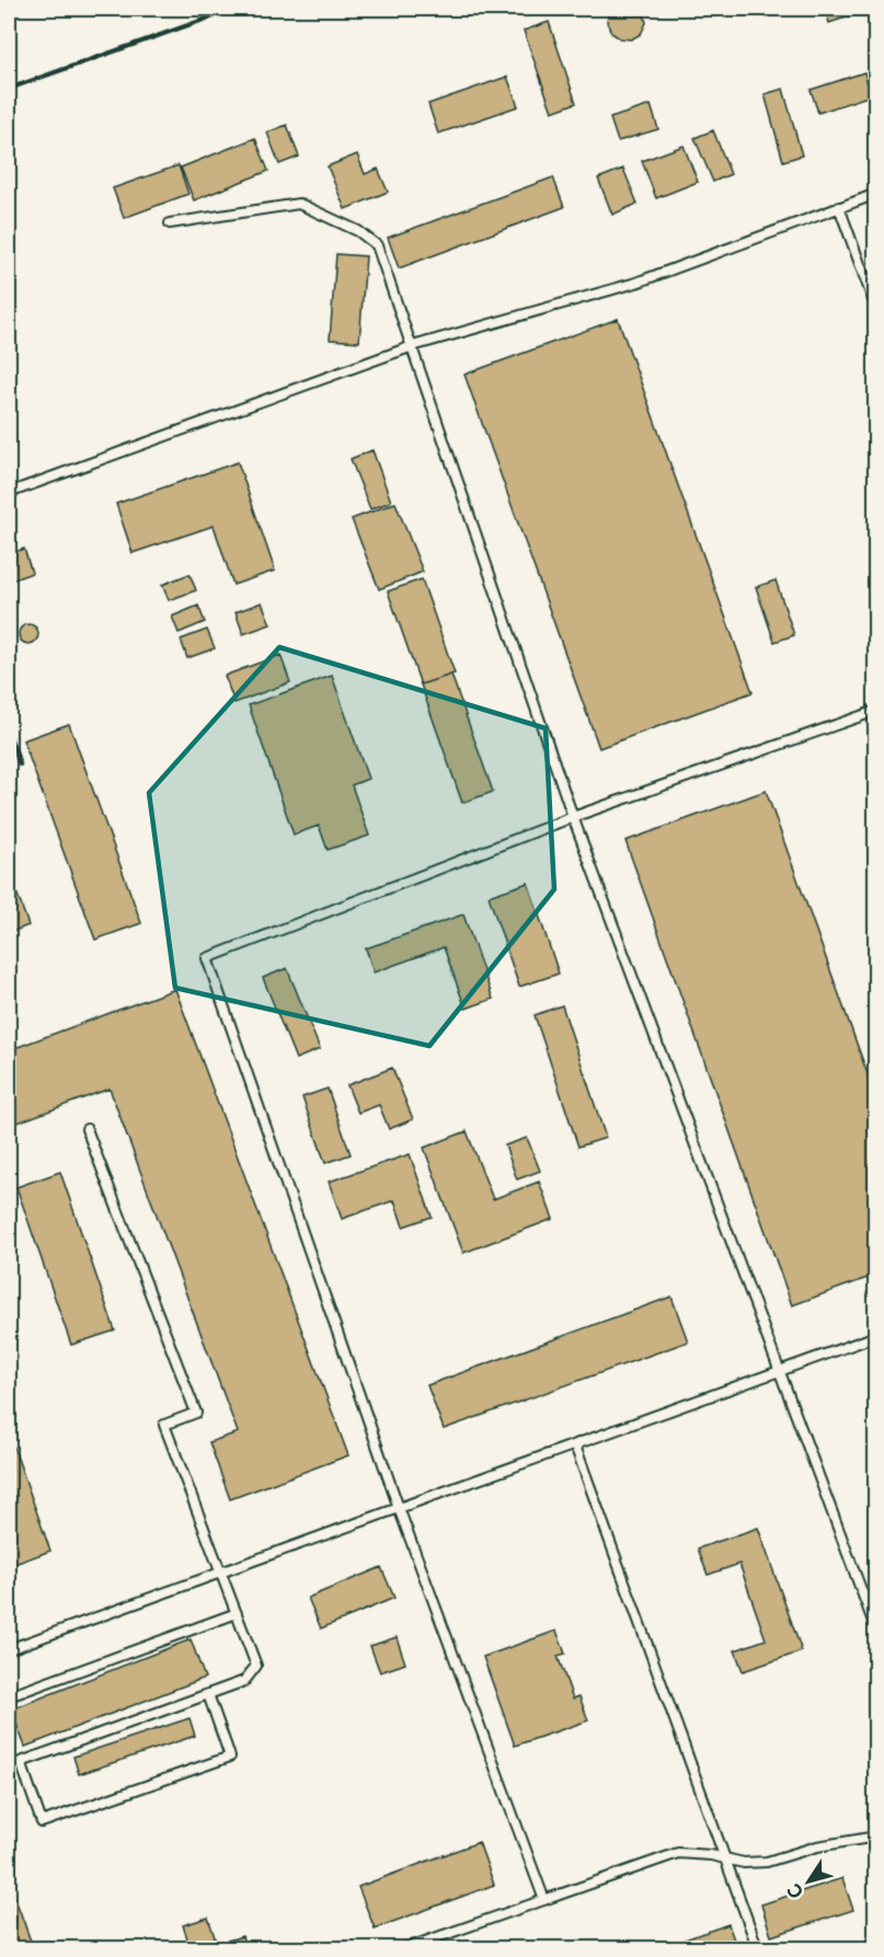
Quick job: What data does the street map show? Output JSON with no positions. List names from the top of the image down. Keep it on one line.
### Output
{"north":"bottom left"}
